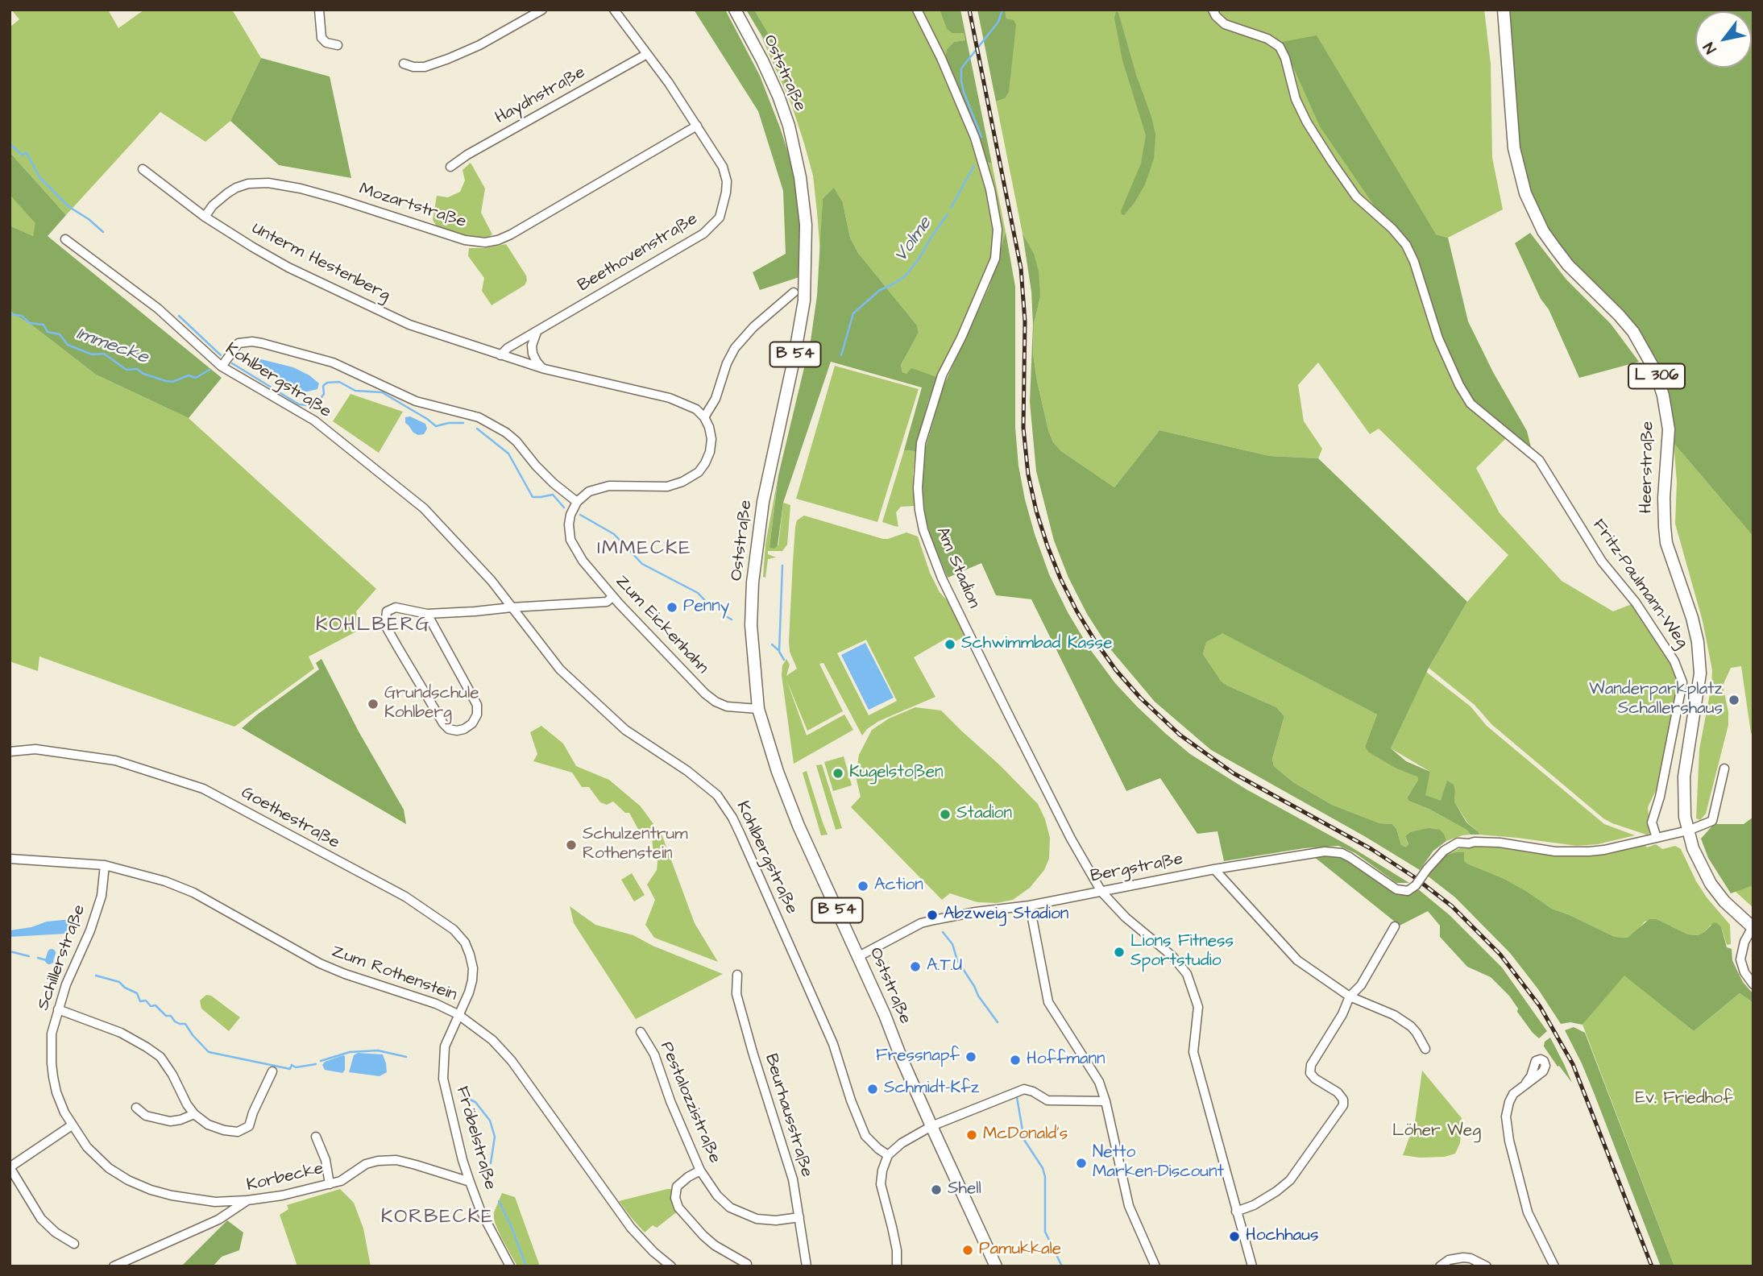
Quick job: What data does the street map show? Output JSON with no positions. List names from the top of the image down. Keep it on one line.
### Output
{"streets":{"main road":["Oststraße","B 54","L 306","Heerstraße"],"street":["Haydnstraße","Mozartstraße","Beethovenstraße","Unterm Hestenberg","Kohlbergstraße","Am Stadion","Fritz-Paulmann-Weg","Zum Eickenhahn","Goethestraße","Bergstraße","Schillerstraße","Zum Rothenstein","Pestalozzistraße","Beurhausstraße","Fröbelstraße","Korbecke"]},"crossings":[["Oststraße","Zum Eickenhahn"],["Oststraße","Bergstraße"],["Haydnstraße","Beethovenstraße"],["Mozartstraße","Beethovenstraße"],["Mozartstraße","Unterm Hestenberg"],["Am Stadion","Bergstraße"],["Fritz-Paulmann-Weg","Bergstraße"],["Goethestraße","Zum Rothenstein"],["Goethestraße","Fröbelstraße"],["Schillerstraße","Zum Rothenstein"],["Schillerstraße","Korbecke"],["Zum Rothenstein","Fröbelstraße"],["Pestalozzistraße","Beurhausstraße"],["Fröbelstraße","Korbecke"]],"districts":["IMMECKE","KOHLBERG","KORBECKE"],"water":["Volme","Immecke"],"parks":["Ev. Friedhof","Löher Weg"],"places":["Penny","Schwimmbad Kasse","Wanderparkplatz Schallershaus","Grundschule Kohlberg","Kugelstoßen","Stadion","Schulzentrum Rothenstein","Action","Abzweig Stadion","Lions Fitness Sportstudio","A.T.U","Fressnapf","Hoffmann","Schmidt-Kfz","McDonald's","Netto Marken-Discount","Shell","Hochhaus","Pamukkale"],"north":"bottom left"}
